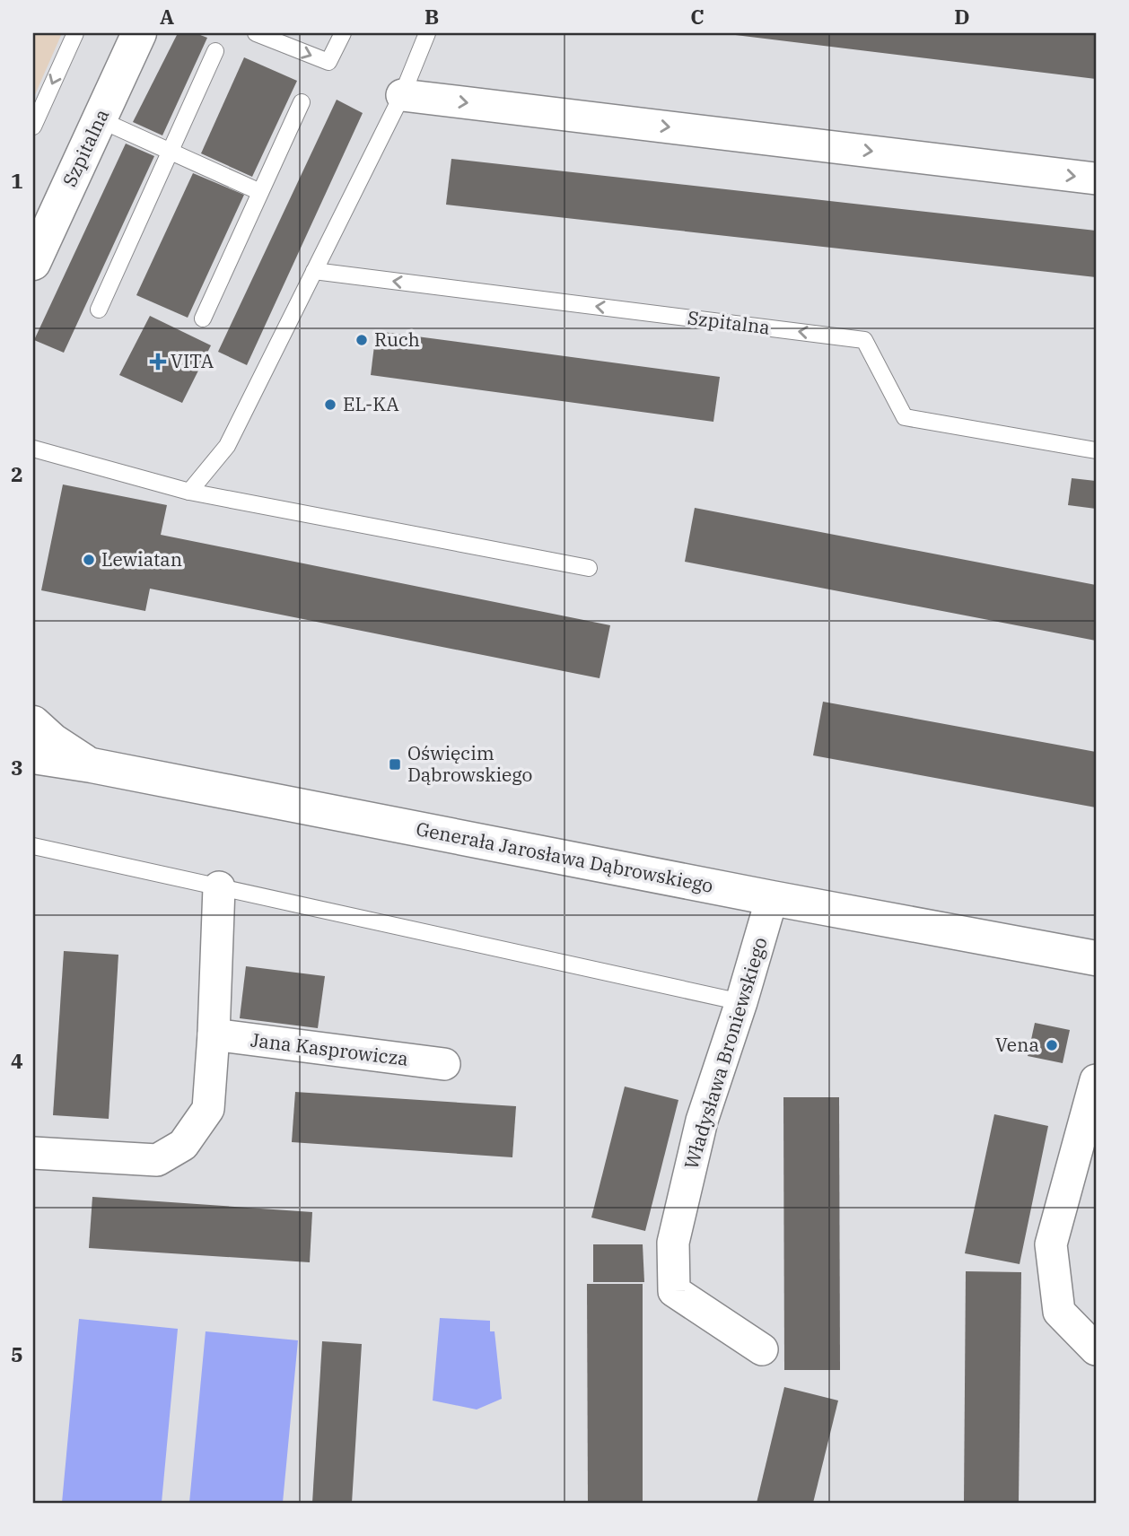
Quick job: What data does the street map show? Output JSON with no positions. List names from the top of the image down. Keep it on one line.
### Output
{"streets":{"street":["Szpitalna","Generała Jarosława Dąbrowskiego","Jana Kasprowicza","Władysława Broniewskiego"]},"crossings":[["Generała Jarosława Dąbrowskiego","Władysława Broniewskiego"]],"one_way":["Szpitalna"],"places":{"other":["Ruch","EL-KA","Lewiatan","Vena"],"health":["VITA"],"transit":["Oświęcim Dąbrowskiego"]},"grid":{"columns":["A","B","C","D"],"rows":["1","2","3","4","5"]}}
